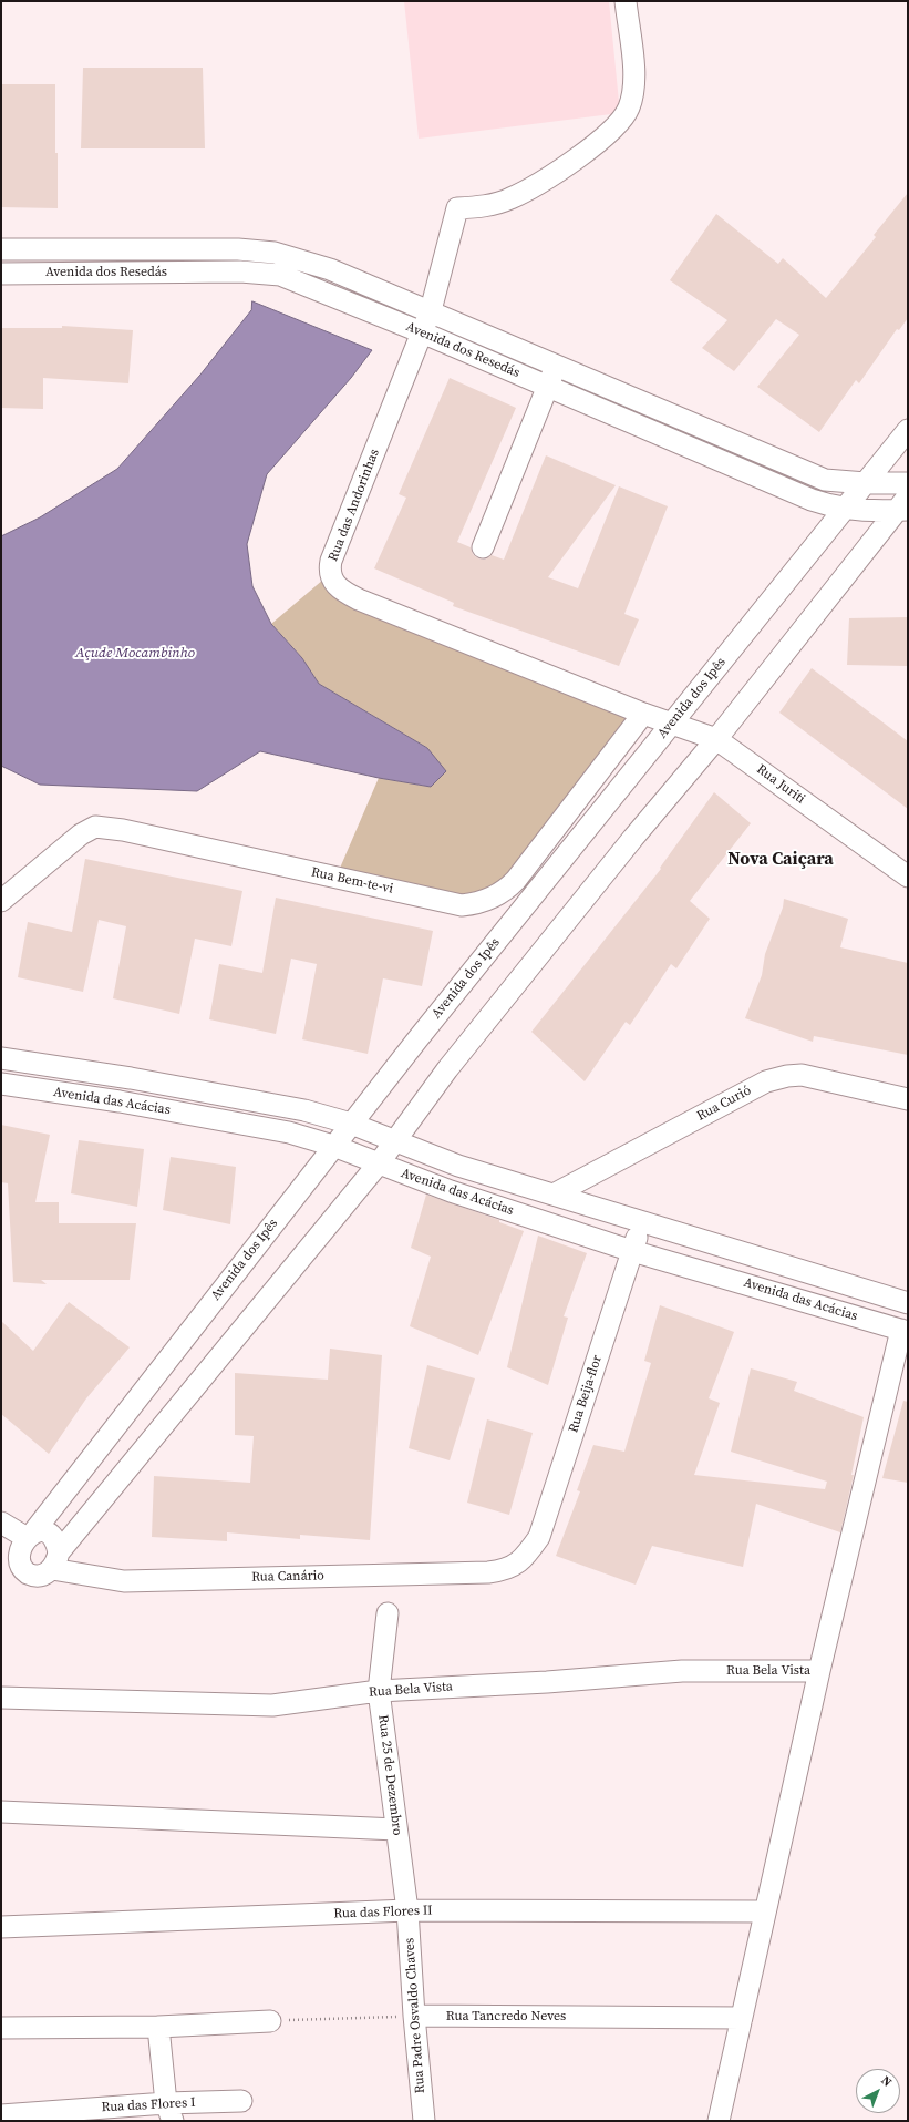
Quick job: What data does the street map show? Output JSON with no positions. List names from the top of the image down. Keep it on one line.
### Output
{"streets":{"street":["Avenida dos Resedás","Rua das Andorinhas","Avenida dos Ipês","Rua Juriti","Rua Bem-te-vi","Avenida das Acácias","Rua Curió","Rua Beija-flor","Rua Canário","Rua Bela Vista","Rua 25 de Dezembro","Rua das Flores II","Rua Padre Osvaldo Chaves","Rua Tancredo Neves","Rua das Flores I"]},"crossings":[["Avenida dos Resedás","Rua das Andorinhas"],["Avenida dos Resedás","Avenida dos Ipês"],["Rua das Andorinhas","Rua Juriti"],["Rua das Andorinhas","Rua Bem-te-vi"],["Avenida dos Ipês","Rua Juriti"],["Avenida dos Ipês","Avenida das Acácias"],["Avenida dos Ipês","Rua Canário"],["Rua Juriti","Rua Bem-te-vi"],["Avenida das Acácias","Rua Curió"],["Avenida das Acácias","Rua Beija-flor"],["Rua Beija-flor","Rua Canário"],["Rua Bela Vista","Rua 25 de Dezembro"],["Rua 25 de Dezembro","Rua das Flores II"],["Rua 25 de Dezembro","Rua Padre Osvaldo Chaves"],["Rua das Flores II","Rua Padre Osvaldo Chaves"],["Rua Padre Osvaldo Chaves","Rua Tancredo Neves"]],"districts":["Nova Caiçara"],"water":["Açude Mocambinho"],"north":"top right"}
